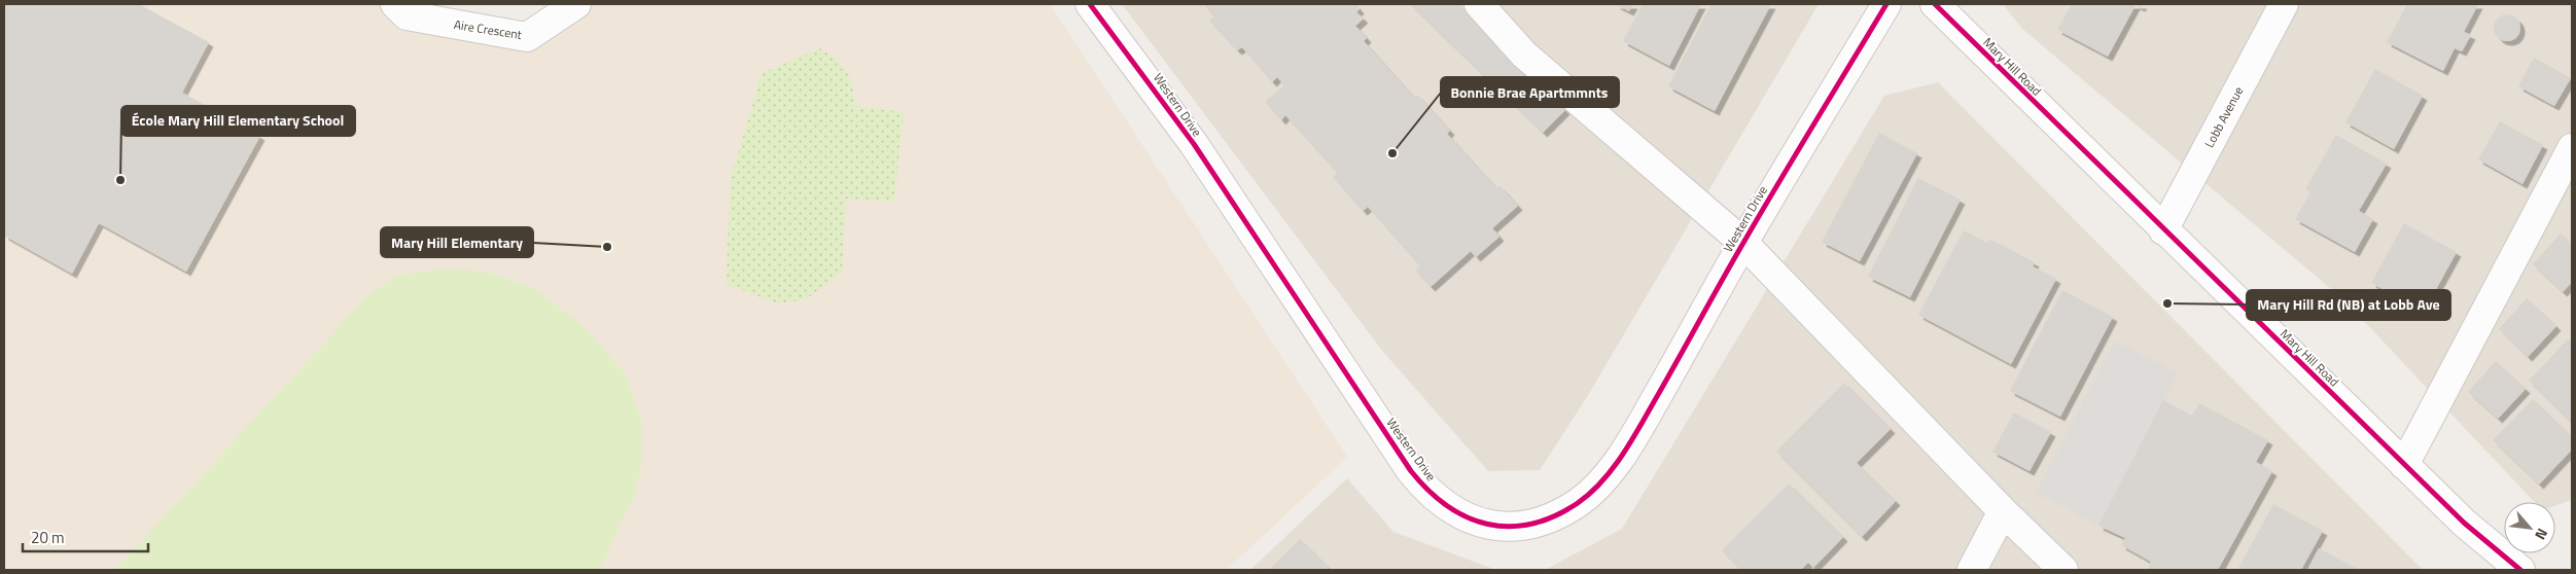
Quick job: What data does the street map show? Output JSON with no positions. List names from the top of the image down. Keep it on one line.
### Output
{"streets":{"street":["Aire Crescent","Mary Hill Road","Western Drive","Lobb Avenue"]},"crossings":[["Mary Hill Road","Lobb Avenue"]],"places":["Bonnie Brae Apartmmnts","École Mary Hill Elementary School","Mary Hill Elementary","Mary Hill Rd (NB) at Lobb Ave"],"scale_bar":"20 m","north":"bottom right"}
